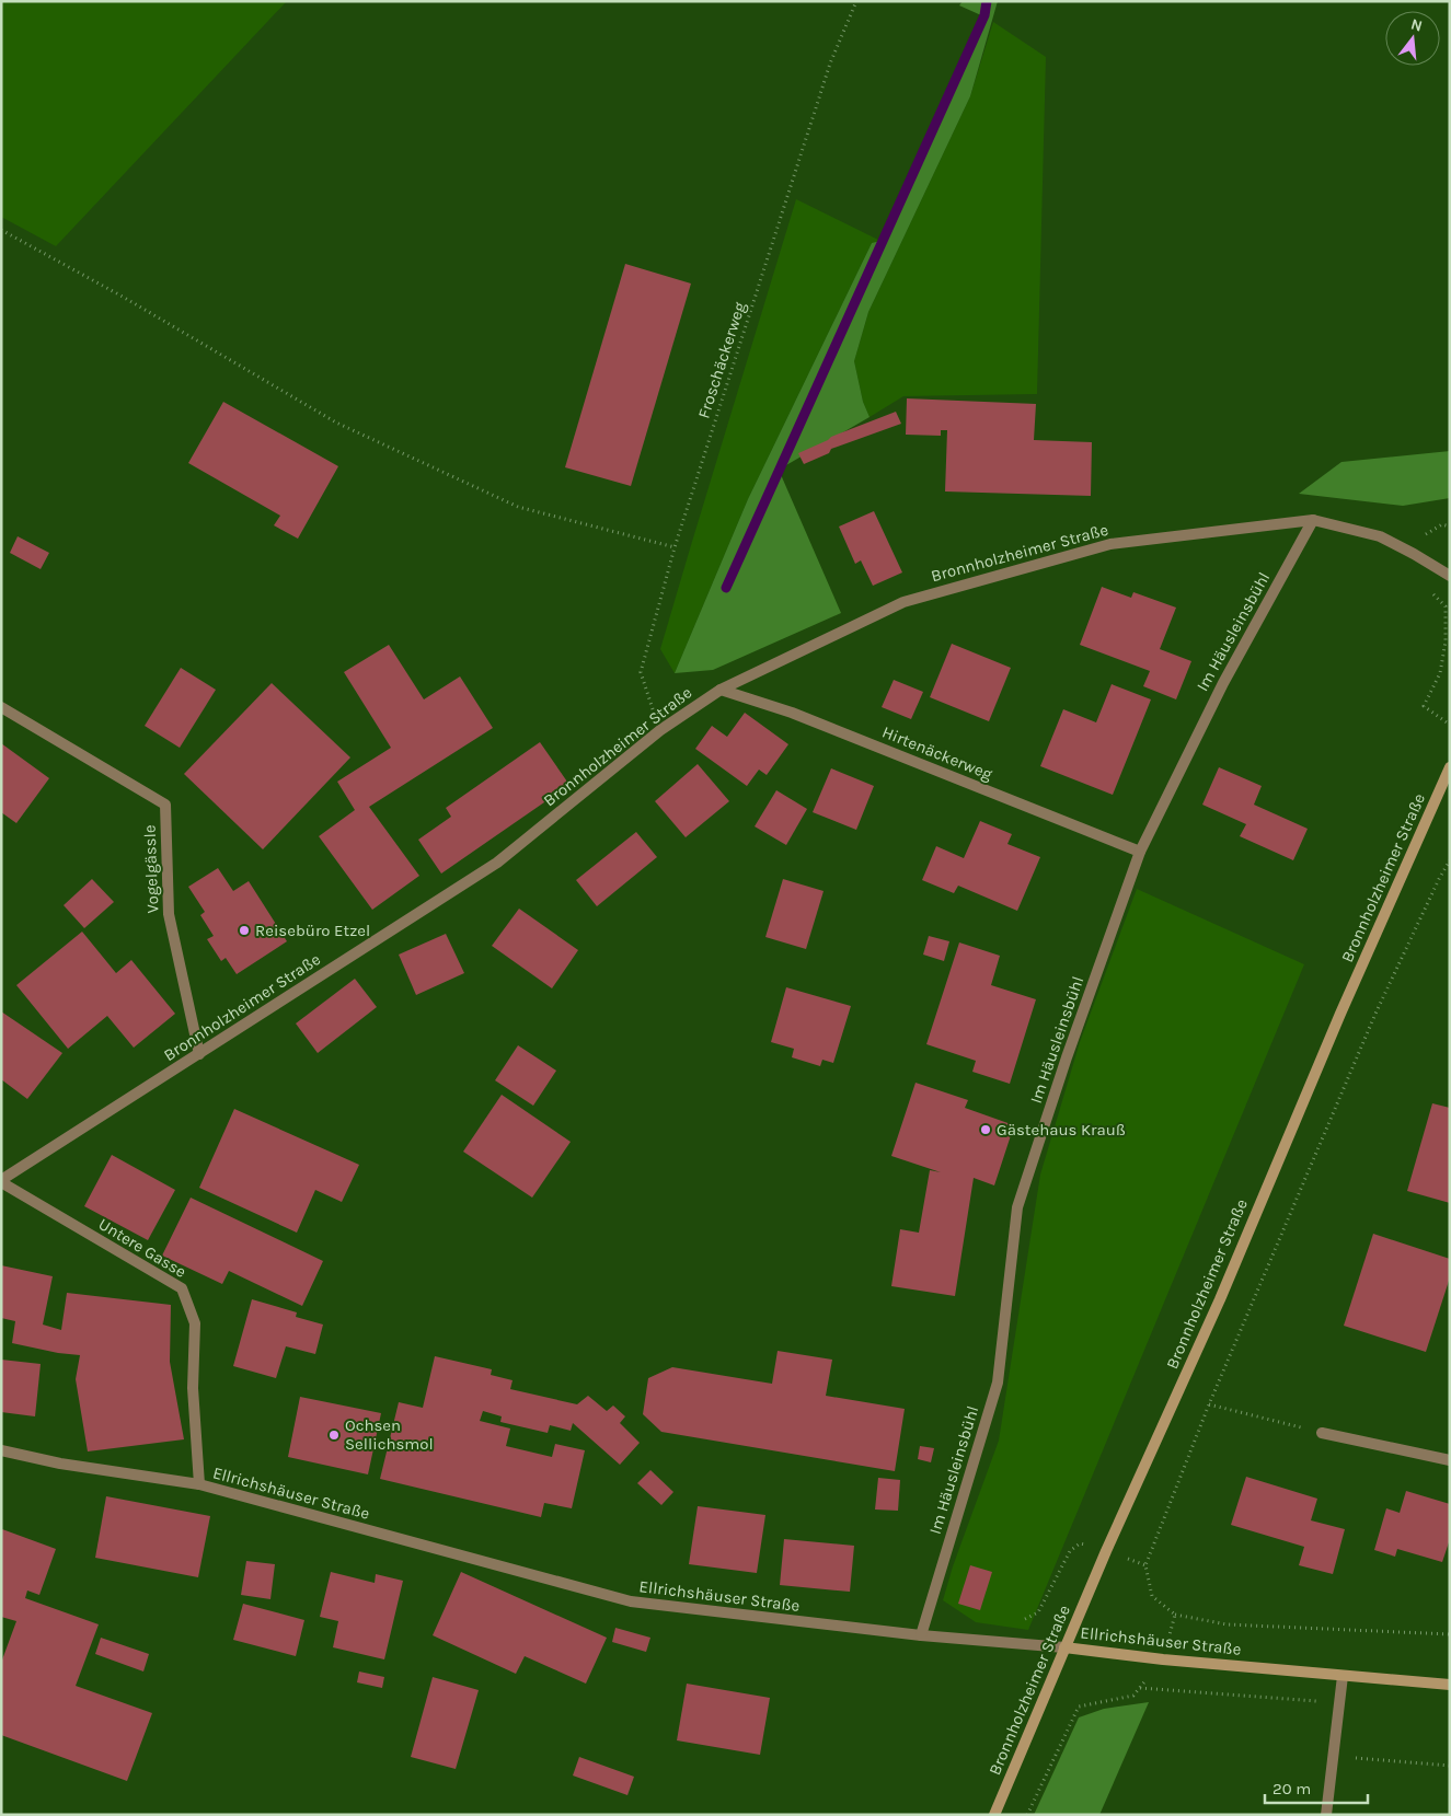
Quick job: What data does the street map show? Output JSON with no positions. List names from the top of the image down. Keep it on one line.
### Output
{"streets":{"street":["Bronnholzheimer Straße","Im Häusleinsbühl","Hirtenäckerweg","Vogelgässle","Untere Gasse","Ellrichshäuser Straße"],"path":["Froschäckerweg"]},"crossings":[["Froschäckerweg","Bronnholzheimer Straße"],["Bronnholzheimer Straße","Im Häusleinsbühl"],["Bronnholzheimer Straße","Hirtenäckerweg"],["Bronnholzheimer Straße","Vogelgässle"],["Bronnholzheimer Straße","Untere Gasse"],["Bronnholzheimer Straße","Ellrichshäuser Straße"],["Im Häusleinsbühl","Hirtenäckerweg"],["Im Häusleinsbühl","Ellrichshäuser Straße"],["Untere Gasse","Ellrichshäuser Straße"]],"places":["Reisebüro Etzel","Gästehaus Krauß","Ochsen Sellichsmol"],"scale_bar":"20 m","north":"top"}
